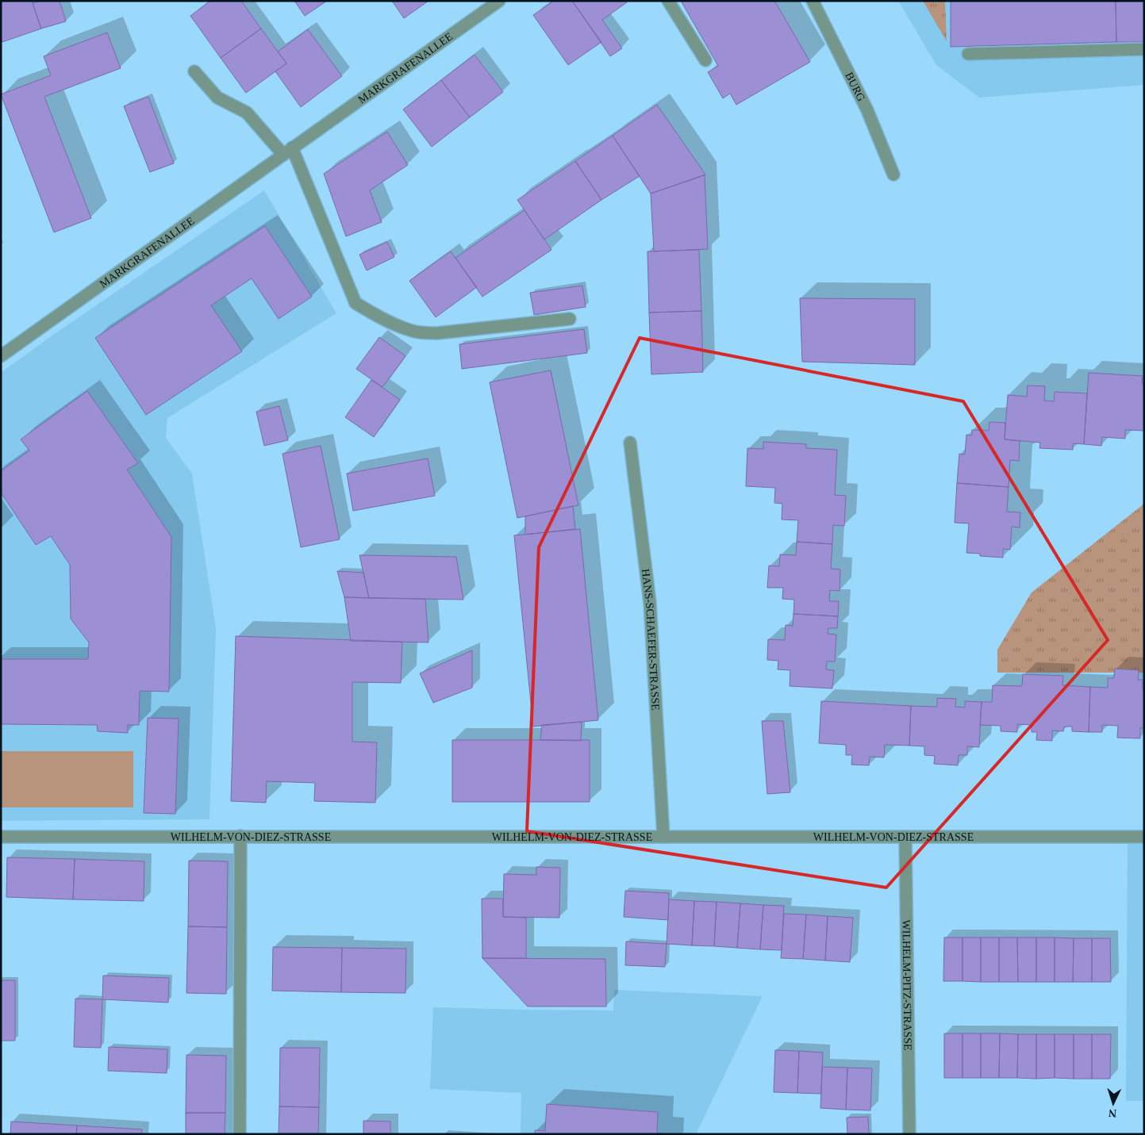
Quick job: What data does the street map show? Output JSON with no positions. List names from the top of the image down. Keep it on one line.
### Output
{"streets":{"street":["MARKGRAFENALLEE","BURG","HANS-SCHAEFER-STRASSE","WILHELM-VON-DIEZ-STRASSE","WILHELM-PITZ-STRASSE"]},"crossings":[["HANS-SCHAEFER-STRASSE","WILHELM-VON-DIEZ-STRASSE"],["WILHELM-VON-DIEZ-STRASSE","WILHELM-PITZ-STRASSE"]],"north":"bottom"}
